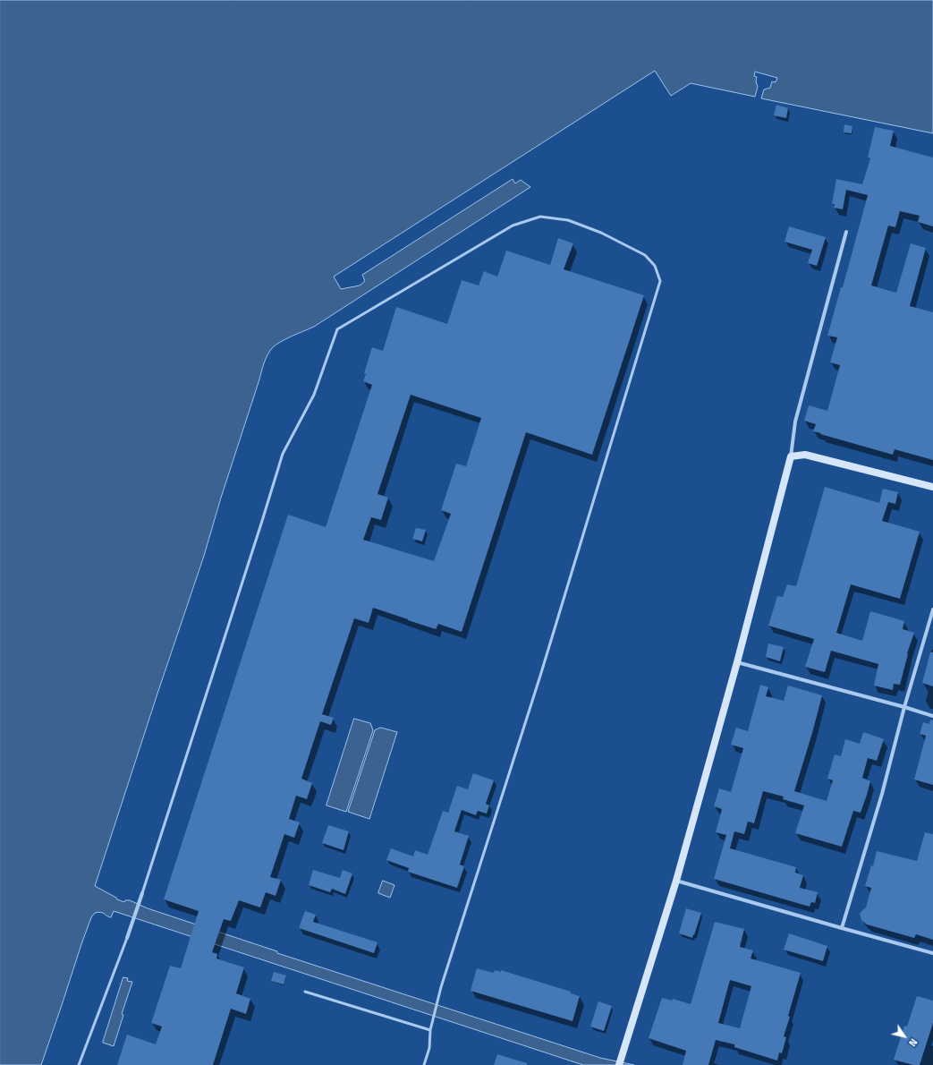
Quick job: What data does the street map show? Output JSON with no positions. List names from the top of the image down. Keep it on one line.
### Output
{"north":"bottom right"}
